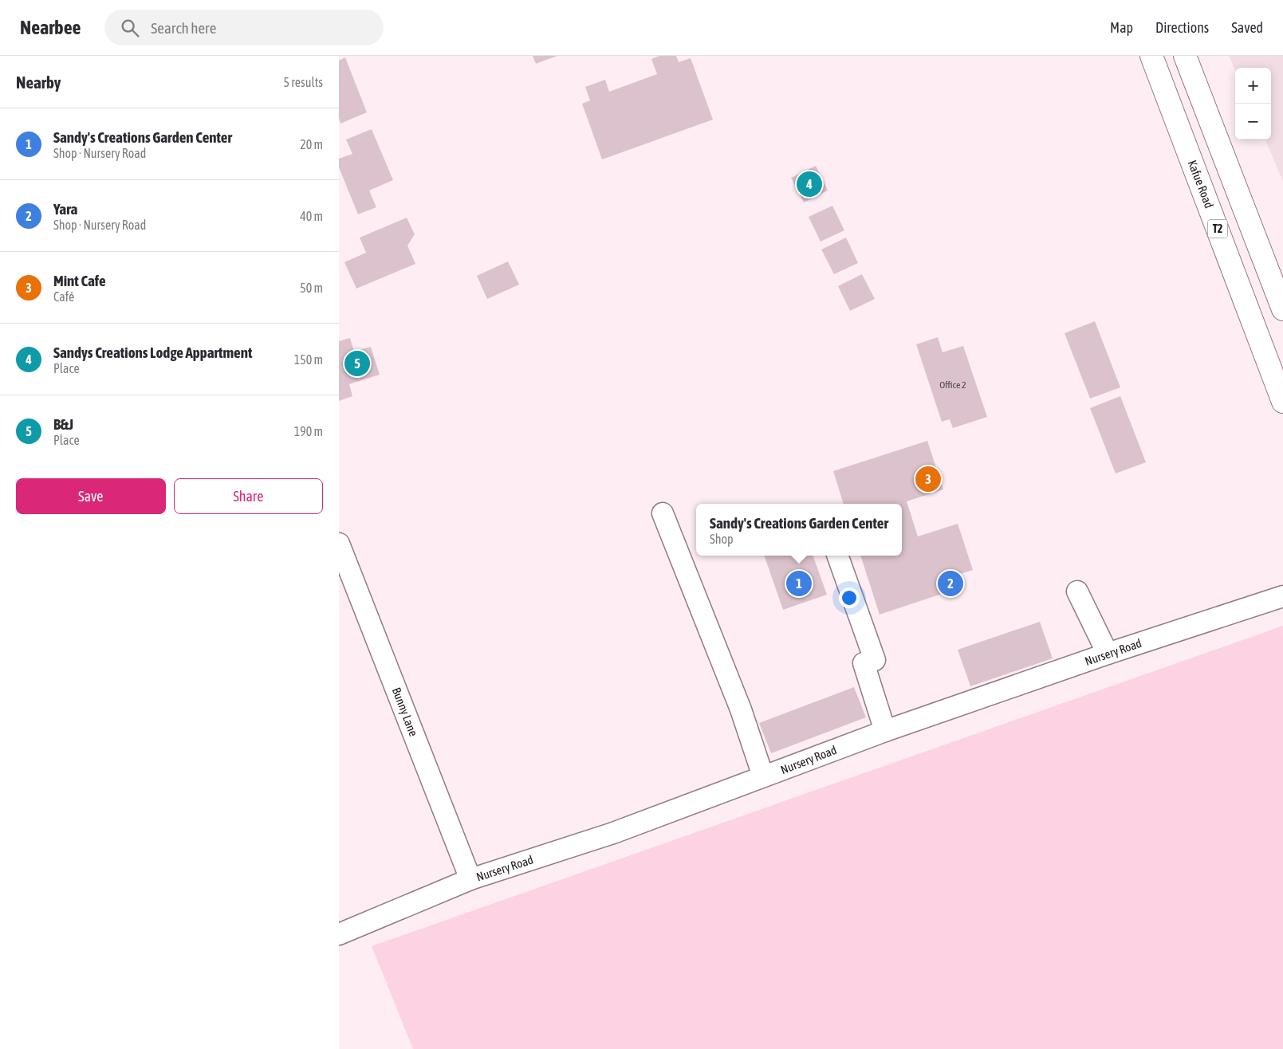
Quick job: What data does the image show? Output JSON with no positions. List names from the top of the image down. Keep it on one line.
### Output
{"streets":{"highway":["Kafue Road","T2"],"street":["Nursery Road","Bunny Lane"]},"crossings":[["Nursery Road","Bunny Lane"]],"house_numbers":["Office 2"],"page":{"header":"Nearbee","search":"Search here","nav":["Map","Directions","Saved"],"heading":["Nearby","5 results"],"map_buttons":["+","−"],"list":[{"mark":"1","name":"Sandy's Creations Garden Center","note":"Shop · Nursery Road","value":"20 m"},{"mark":"2","name":"Yara","note":"Shop · Nursery Road","value":"40 m"},{"mark":"3","name":"Mint Cafe","note":"Café","value":"50 m"},{"mark":"4","name":"Sandys Creations Lodge Appartment","note":"Place","value":"150 m"},{"mark":"5","name":"B&J","note":"Place","value":"190 m"}],"pins":["4","5","3","1","2"],"buttons":["Save","Share"],"popup":["Sandy's Creations Garden Center","Shop"]}}
